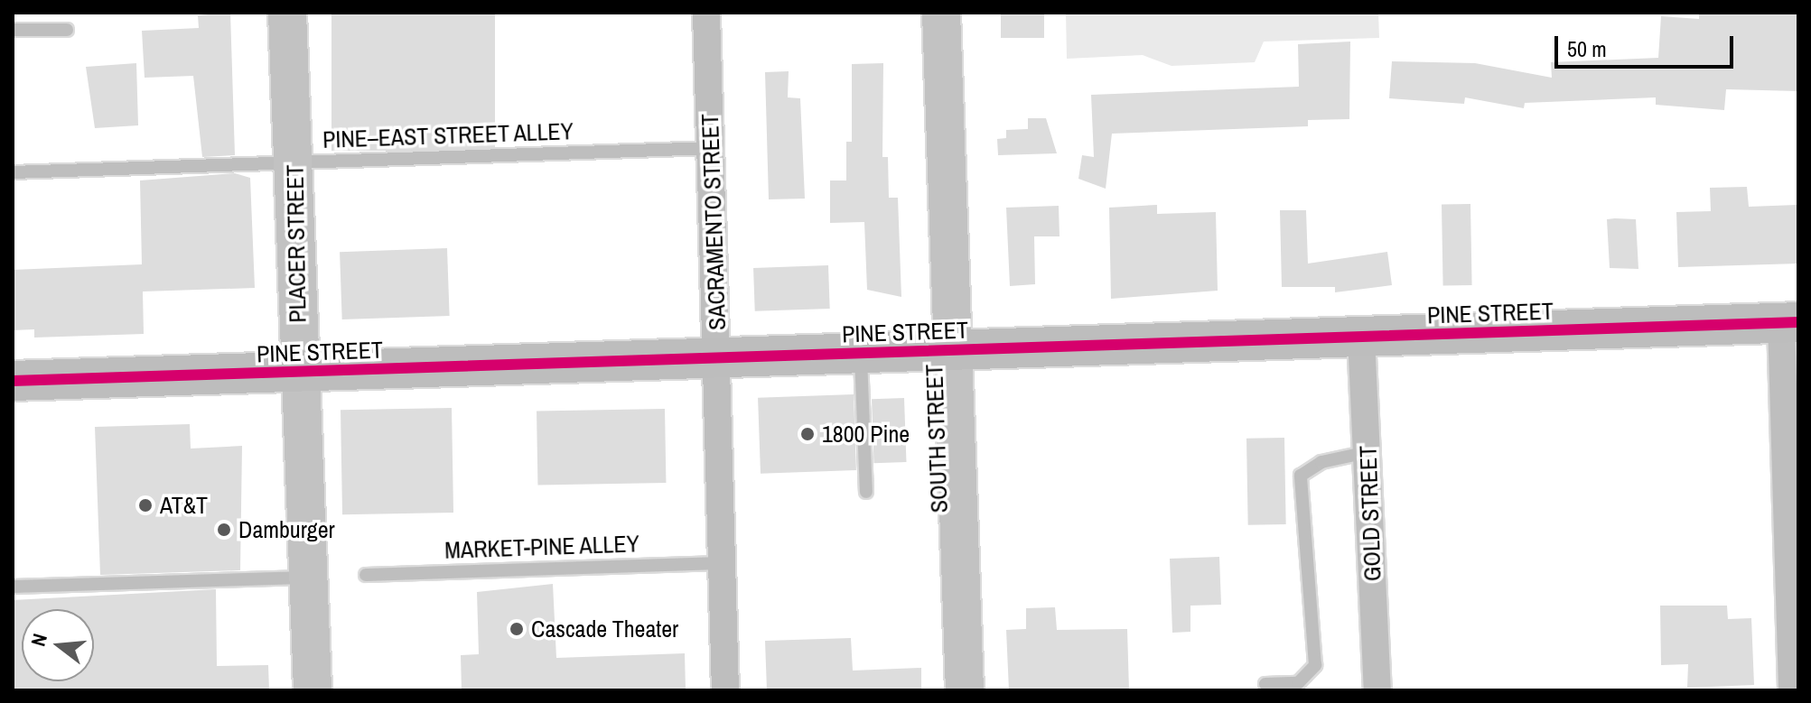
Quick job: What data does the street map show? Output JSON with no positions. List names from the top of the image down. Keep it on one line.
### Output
{"streets":{"main road":["PLACER STREET","PINE STREET","SOUTH STREET"],"street":["SACRAMENTO STREET","GOLD STREET"],"lane":["PINE–EAST STREET ALLEY","MARKET-PINE ALLEY"]},"crossings":[["PINE–EAST STREET ALLEY","SACRAMENTO STREET"],["PINE–EAST STREET ALLEY","PLACER STREET"],["SACRAMENTO STREET","PINE STREET"],["SACRAMENTO STREET","MARKET-PINE ALLEY"],["PLACER STREET","PINE STREET"],["PINE STREET","SOUTH STREET"],["PINE STREET","GOLD STREET"]],"places":["1800 Pine","AT&T","Damburger","Cascade Theater"],"scale_bar":"50 m","north":"left"}
